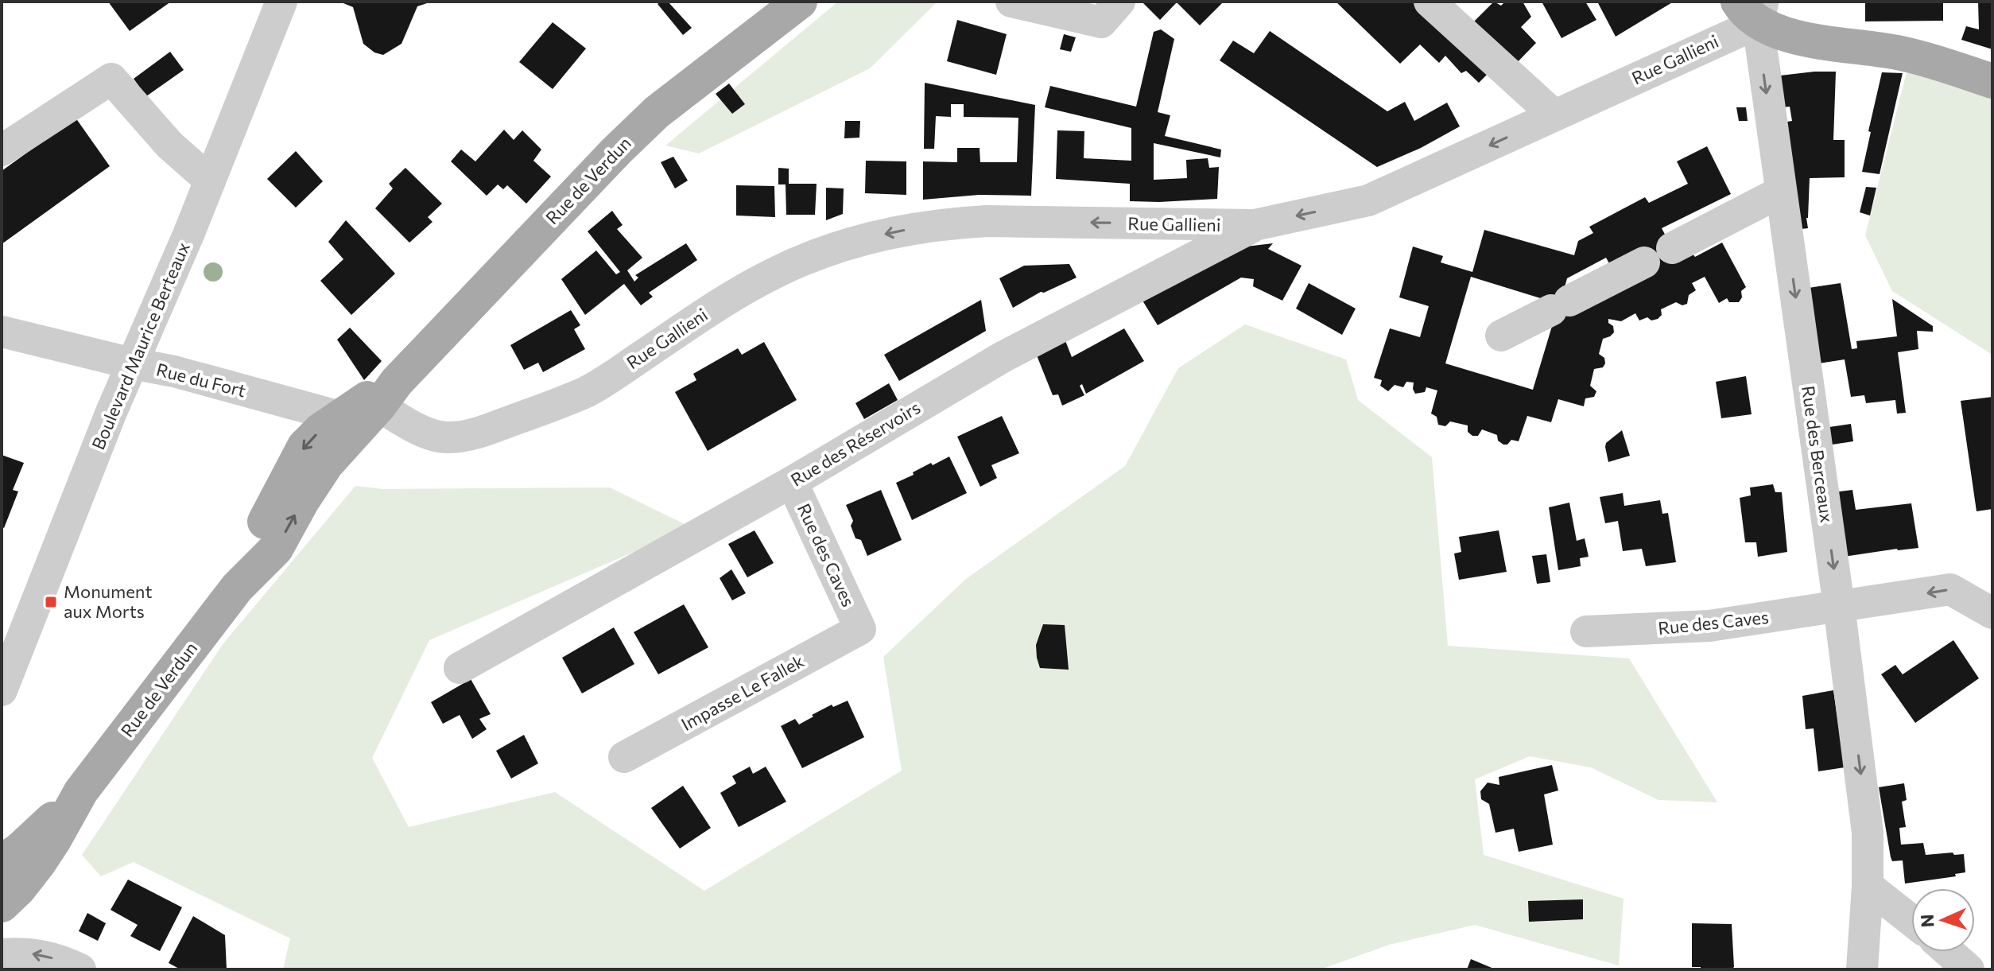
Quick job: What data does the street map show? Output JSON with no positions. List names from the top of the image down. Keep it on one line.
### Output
{"streets":{"main road":["Rue de Verdun"],"street":["Rue Gallieni","Boulevard Maurice Berteaux","Rue du Fort","Rue des Réservoirs","Rue des Berceaux","Rue des Caves","Impasse Le Fallek"]},"crossings":[["Rue Gallieni","Rue de Verdun"],["Rue Gallieni","Rue du Fort"],["Rue Gallieni","Rue des Réservoirs"],["Rue Gallieni","Rue des Berceaux"],["Rue de Verdun","Rue du Fort"],["Boulevard Maurice Berteaux","Rue du Fort"],["Rue des Réservoirs","Rue des Caves"],["Rue des Berceaux","Rue des Caves"],["Rue des Caves","Impasse Le Fallek"]],"one_way":["Rue Gallieni","Rue des Berceaux"],"places":{"transit":["Monument aux Morts"]},"north":"left"}
